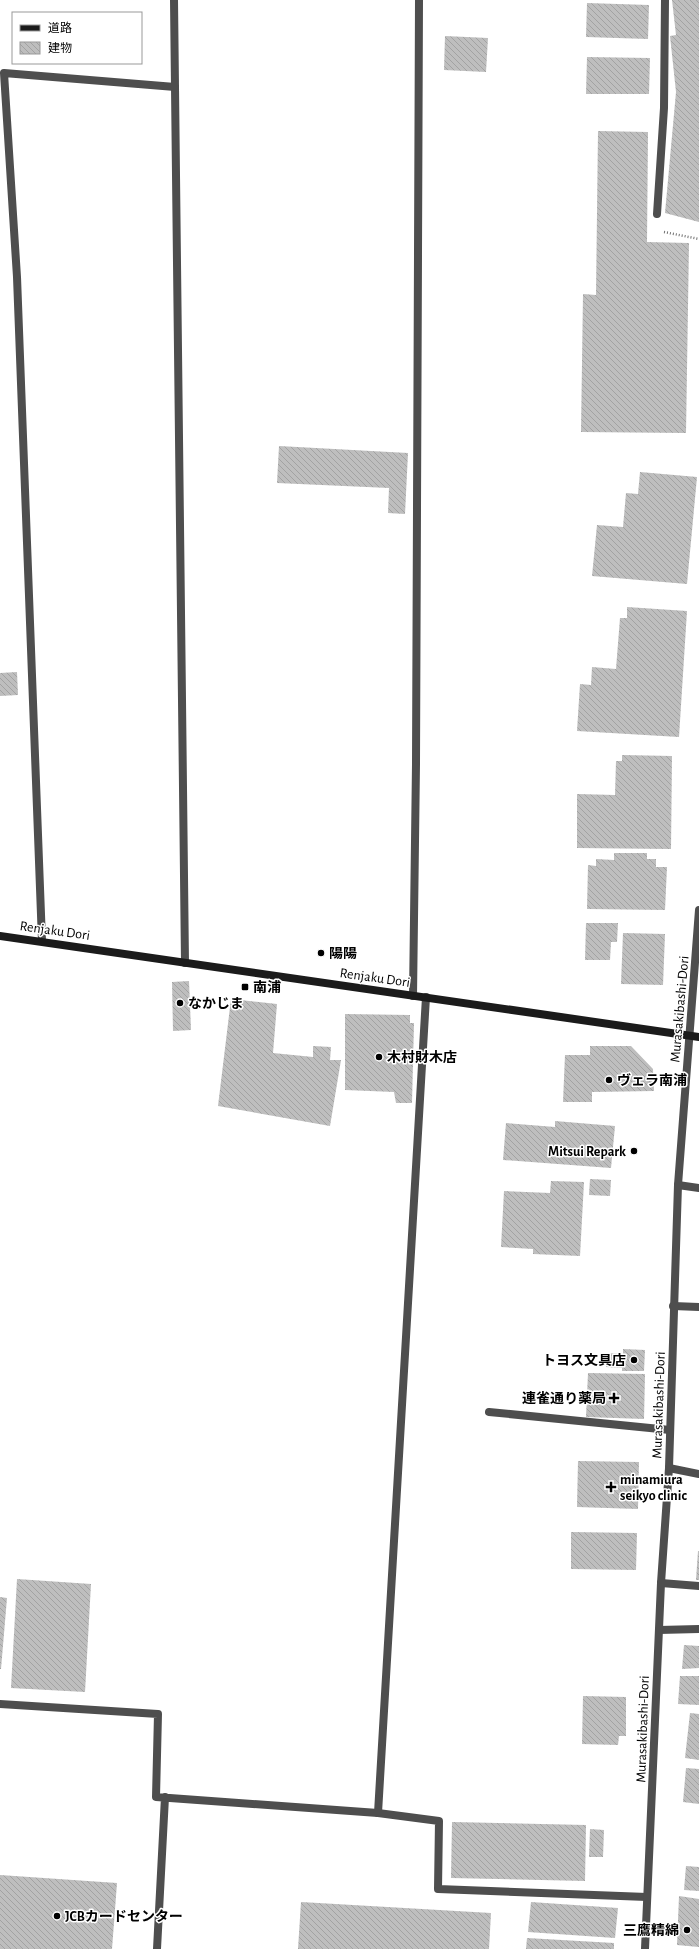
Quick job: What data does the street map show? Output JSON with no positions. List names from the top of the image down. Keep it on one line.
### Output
{"streets":{"main road":["Renjaku Dori"],"street":["Murasakibashi-Dori"]},"crossings":[["Renjaku Dori","Murasakibashi-Dori"]],"places":{"other":["陽陽","なかじま","木村財木店","ヴェラ南浦","Mitsui Repark","トヨス文具店","JCBカードセンター","三鷹精綿"],"transit":["南浦"],"health":["連雀通り薬局","minamiura seikyo clinic"]},"legend":["道路","建物"]}
